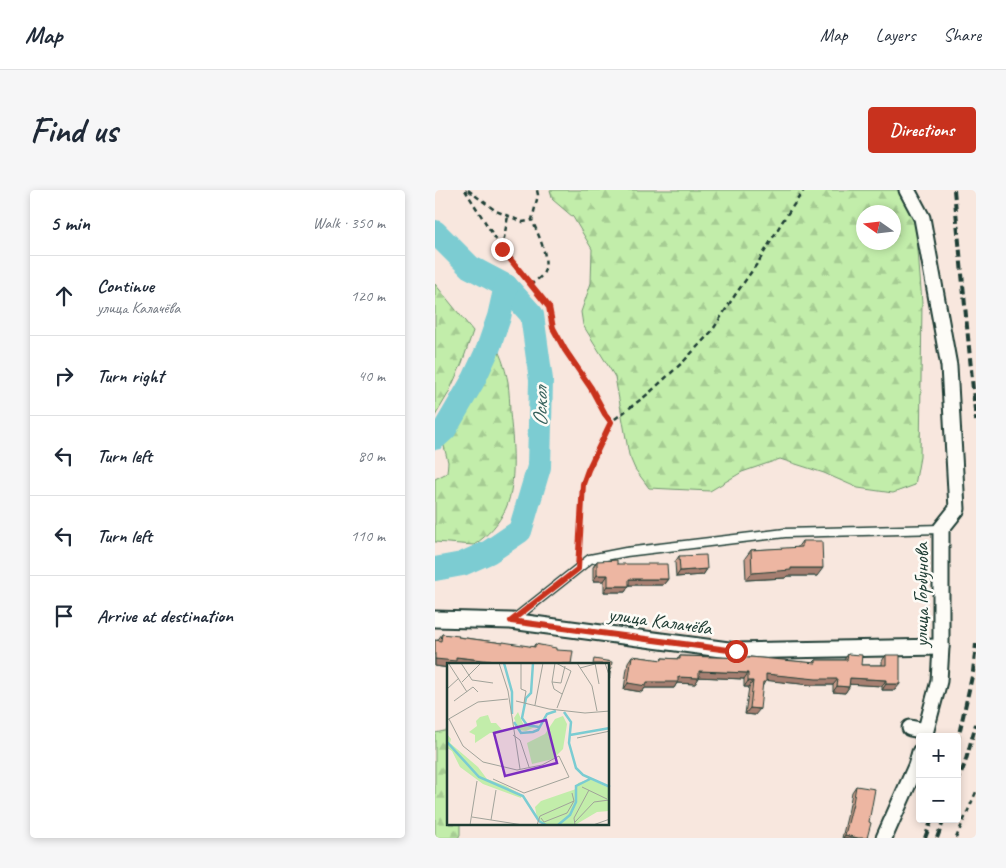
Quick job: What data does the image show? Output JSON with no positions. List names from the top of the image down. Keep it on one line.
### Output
{"streets":{"street":["улица Горбунова","улица Калачёва"]},"crossings":[["улица Горбунова","улица Калачёва"]],"water":["Оскол"],"north":"left","page":{"header":"Map","nav":["Map","Layers","Share"],"buttons":"Directions","title":"Find us","heading":["5 min","Walk · 350 m"],"list":[["Continue","улица Калачёва","120 m"],["Turn right","40 m"],["Turn left","80 m"],["Turn left","110 m"],"Arrive at destination"],"map_buttons":["+","−"]}}
